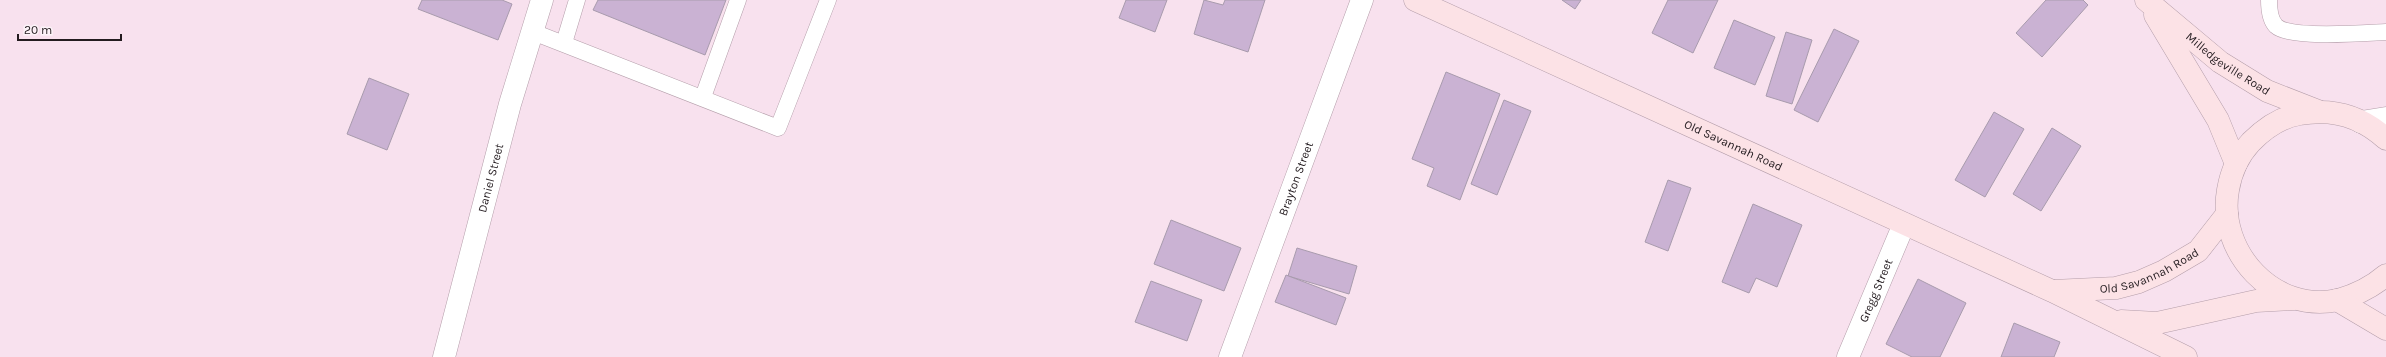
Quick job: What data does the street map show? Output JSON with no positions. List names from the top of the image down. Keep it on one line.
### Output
{"streets":{"street":["Milledgeville Road","Old Savannah Road","Daniel Street","Brayton Street","Gregg Street"]},"crossings":[["Old Savannah Road","Gregg Street"]],"scale_bar":"20 m"}
